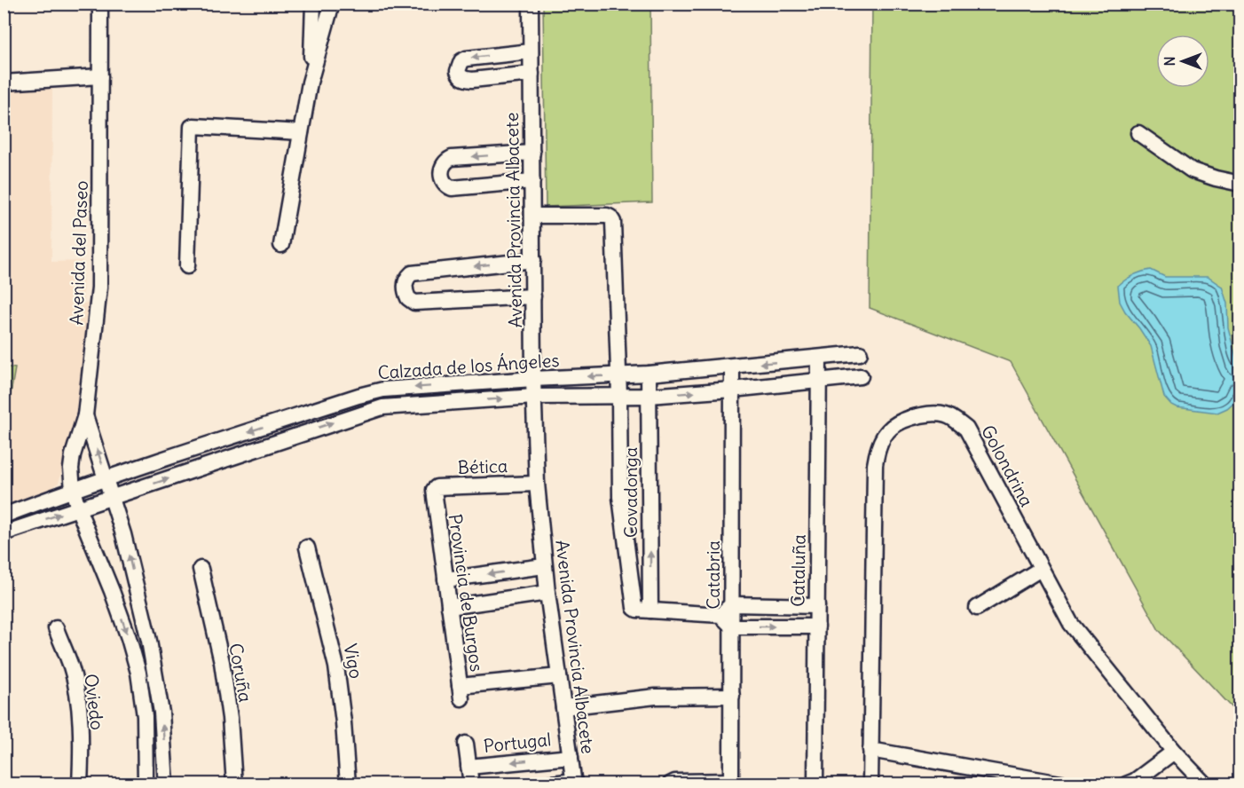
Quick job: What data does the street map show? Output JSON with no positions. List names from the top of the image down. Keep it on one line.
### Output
{"streets":{"street":["Avenida Provincia Albacete","Avenida del Paseo","Calzada de los Ángeles","Golondrina","Bética","Covadonga","Cataluña","Catabria","Provincia de Burgos","Vigo","Coruña","Oviedo","Portugal"]},"crossings":[["Avenida Provincia Albacete","Calzada de los Ángeles"],["Avenida Provincia Albacete","Bética"],["Avenida Provincia Albacete","Provincia de Burgos"],["Avenida Provincia Albacete","Portugal"],["Avenida del Paseo","Calzada de los Ángeles"],["Calzada de los Ángeles","Covadonga"],["Calzada de los Ángeles","Cataluña"],["Calzada de los Ángeles","Catabria"],["Bética","Provincia de Burgos"]],"north":"left"}
